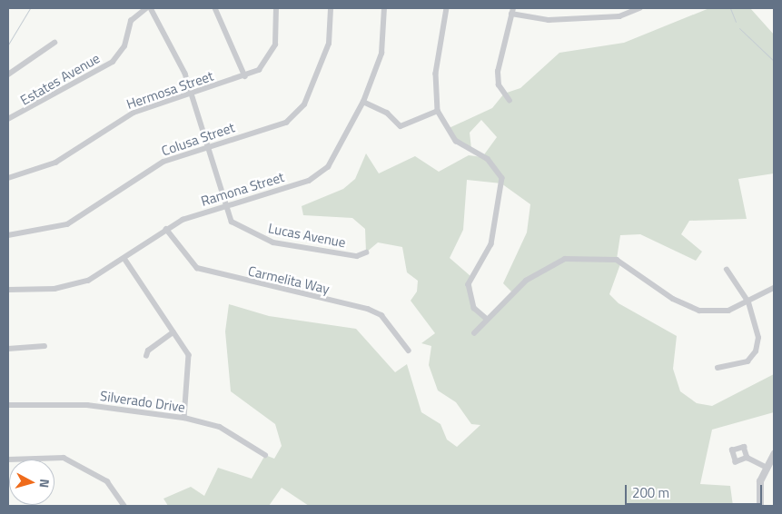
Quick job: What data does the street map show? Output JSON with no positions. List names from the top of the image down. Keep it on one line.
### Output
{"streets":{"street":["Estates Avenue","Hermosa Street","Colusa Street","Ramona Street","Lucas Avenue","Carmelita Way","Silverado Drive"]},"crossings":[["Hermosa Street","Lucas Avenue"],["Colusa Street","Lucas Avenue"],["Ramona Street","Lucas Avenue"],["Ramona Street","Carmelita Way"]],"scale_bar":"200 m","north":"right"}
